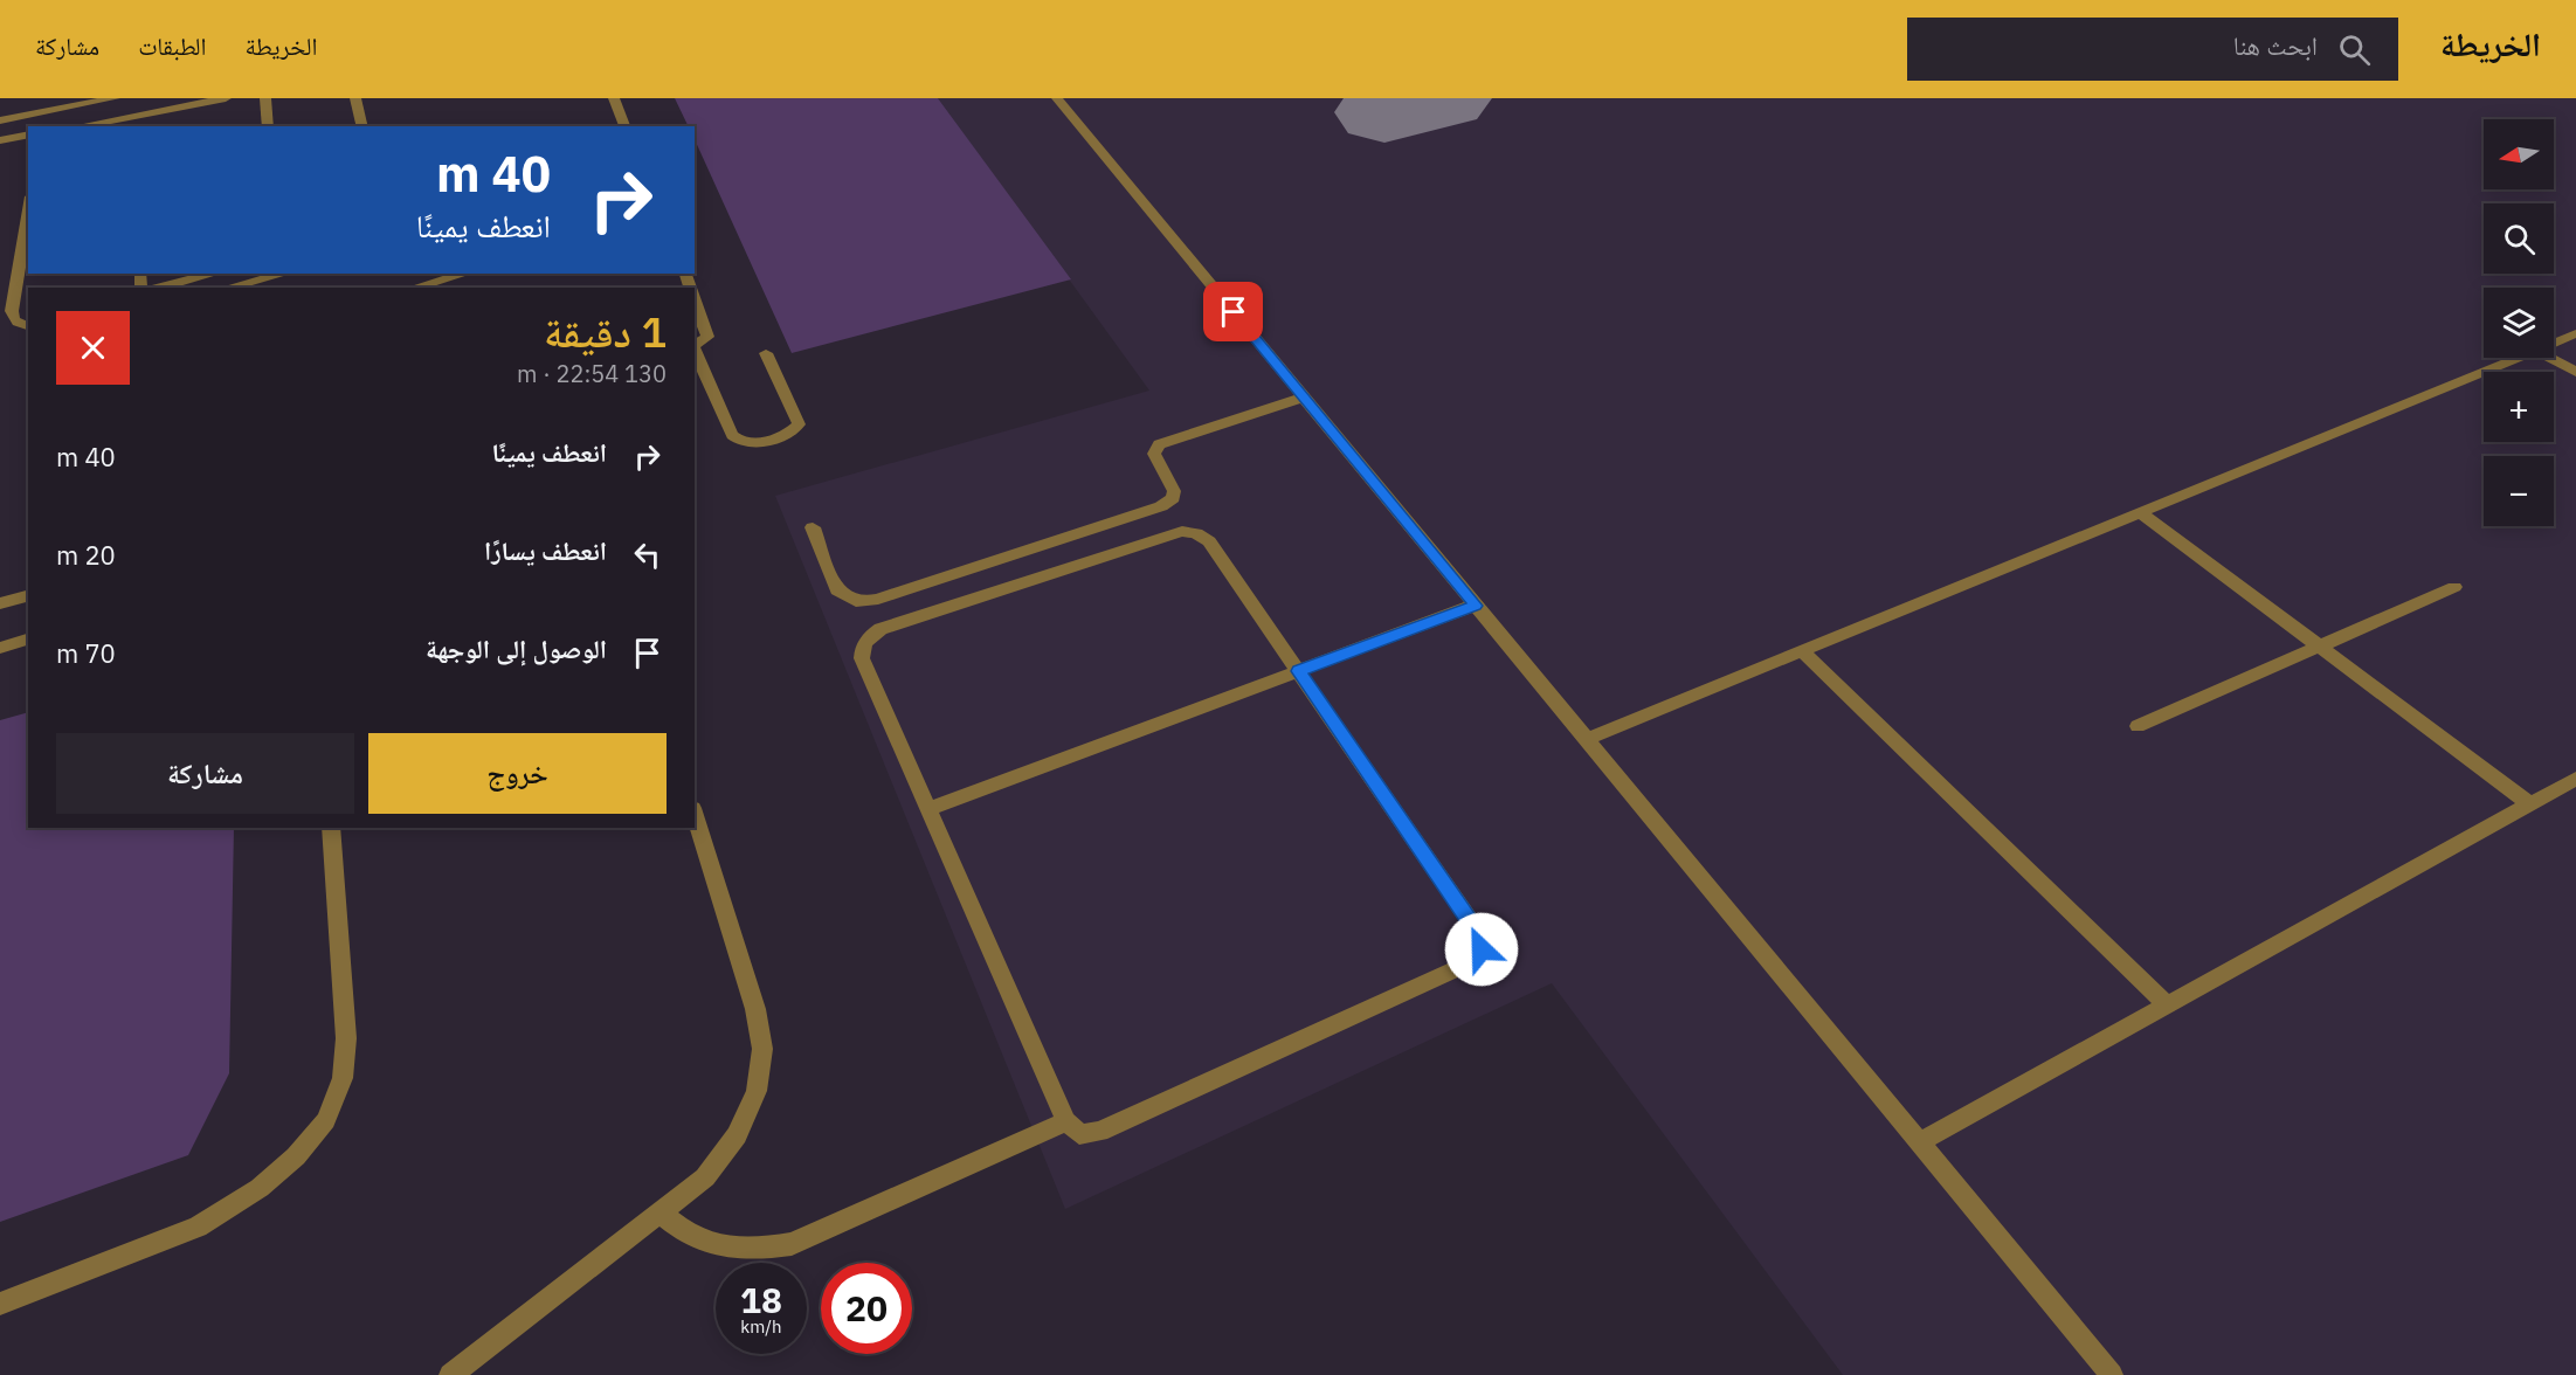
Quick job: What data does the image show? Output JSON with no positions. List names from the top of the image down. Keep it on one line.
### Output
{"north":"left","page":{"header":"الخريطة","search":"ابحث هنا","nav":["الخريطة","الطبقات","مشاركة"],"map_buttons":["+","−"],"turn":["40 m","انعطف يمينًا"],"heading":["1 دقيقة","130 m · 22:54"],"list":[{"name":"انعطف يمينًا","value":"40 m"},{"name":"انعطف يسارًا","value":"20 m"},{"name":"الوصول إلى الوجهة","value":"70 m"}],"buttons":["خروج","مشاركة"],"speed":"18 km/h","limit":"20"}}
